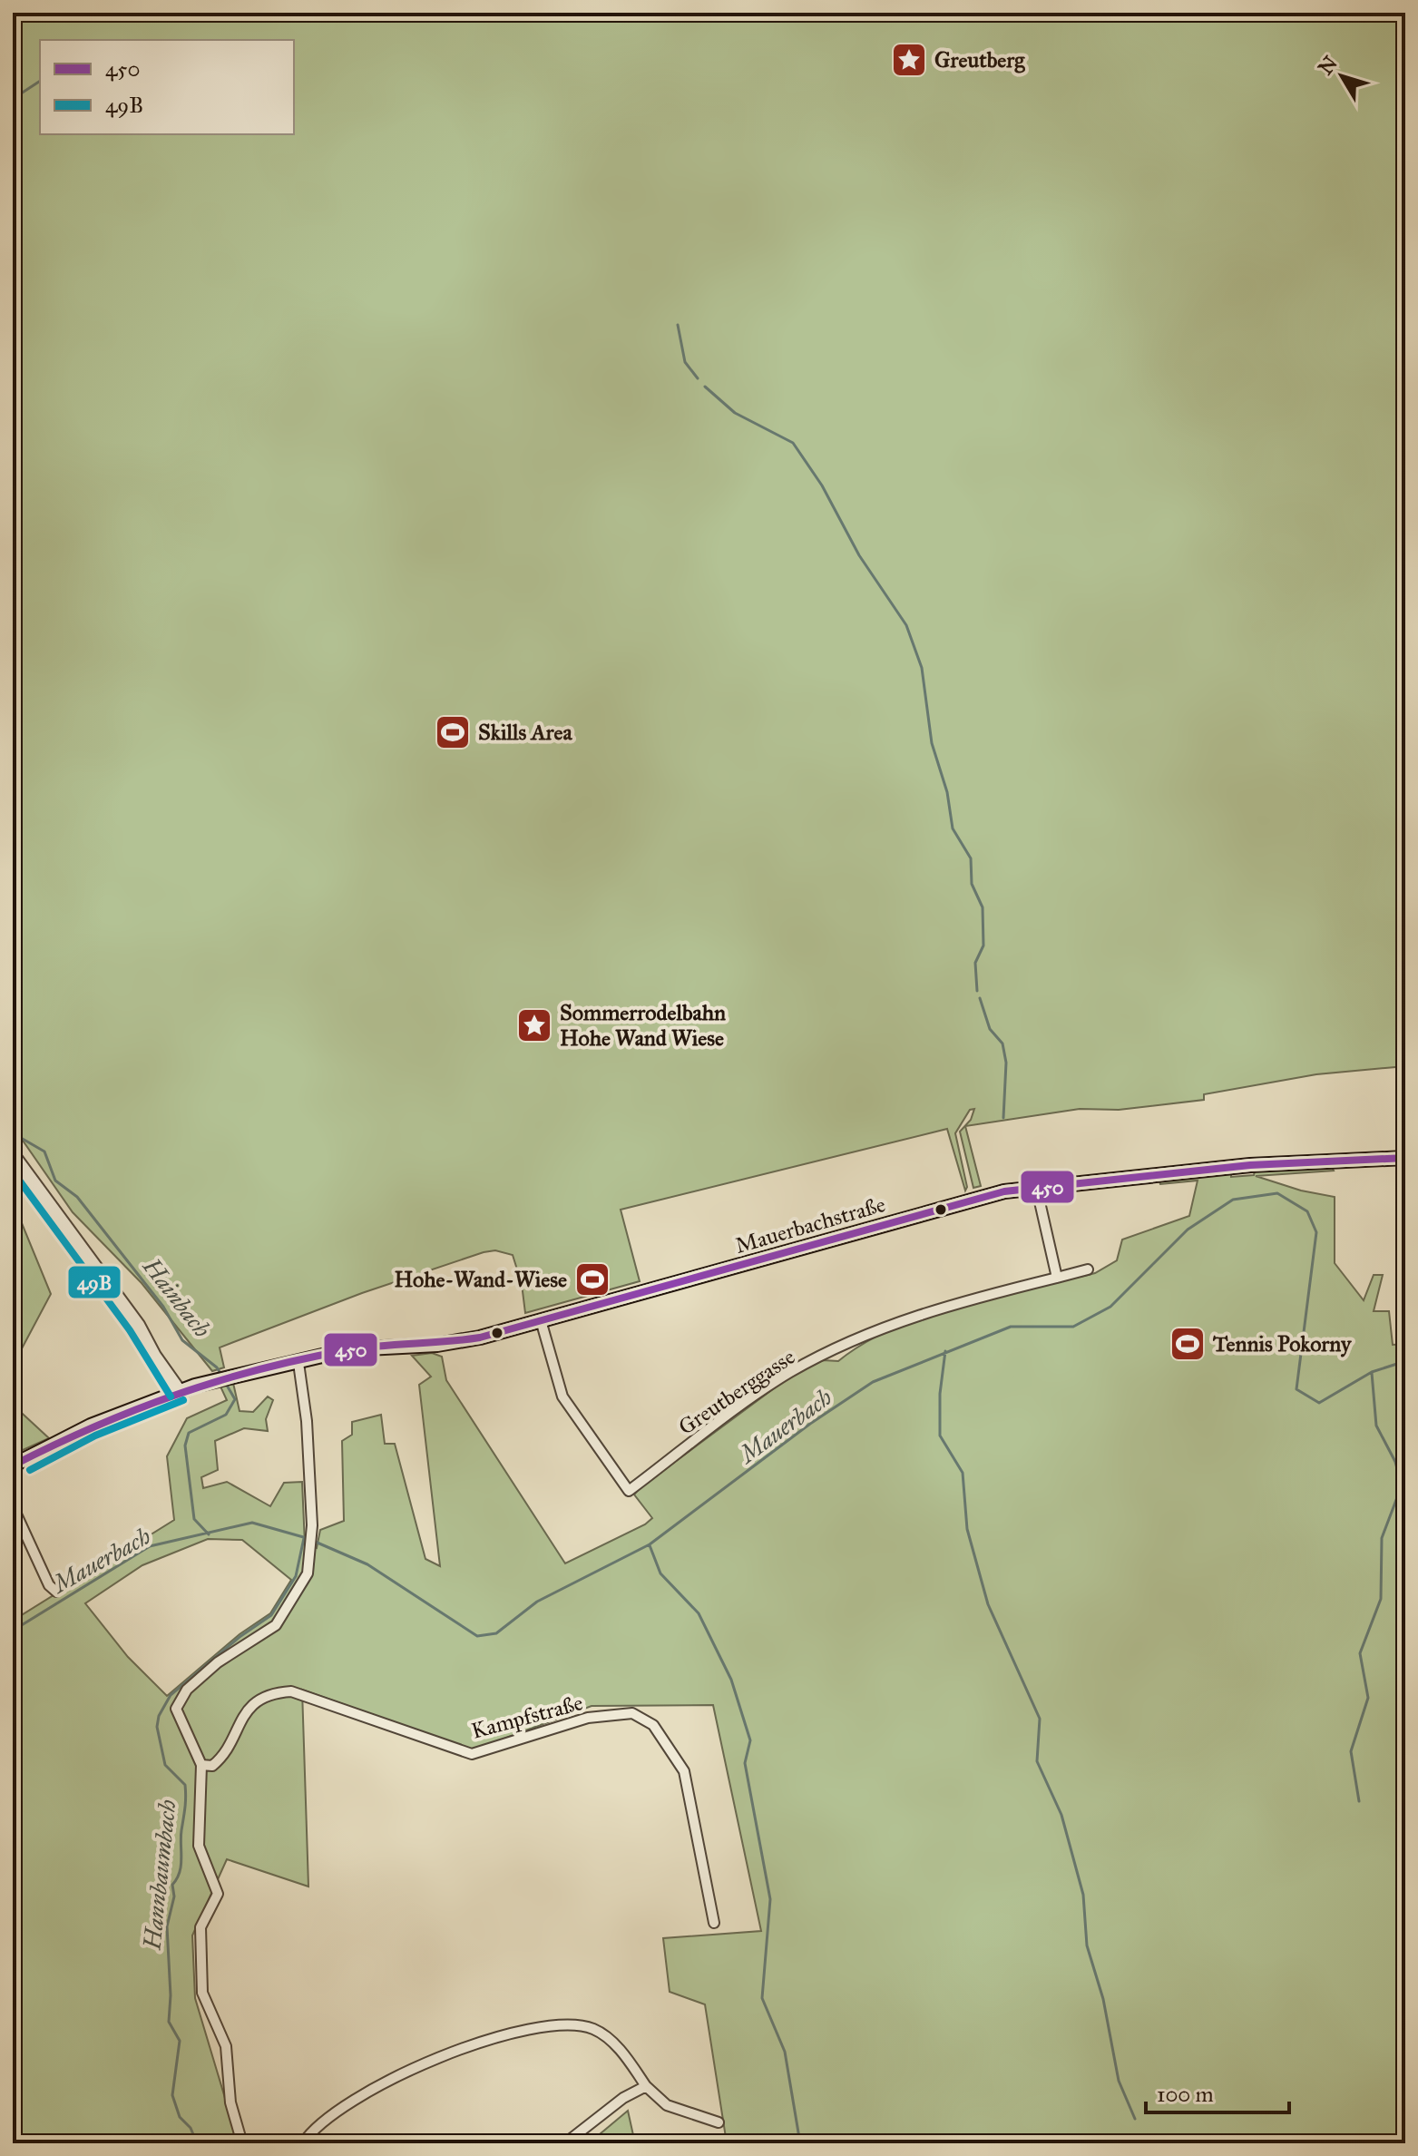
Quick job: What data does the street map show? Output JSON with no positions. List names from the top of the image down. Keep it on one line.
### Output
{"streets":{"main road":["Mauerbachstraße"],"street":["Greutberggasse","Kampfstraße"]},"crossings":[["Mauerbachstraße","Greutberggasse"]],"water":["Hainbach","Mauerbach","Hannbaumbach"],"places":{"place":["Greutberg","Sommerrodelbahn Hohe Wand Wiese"],"sports":["Skills Area","Hohe-Wand-Wiese","Tennis Pokorny"]},"lines":["transit line 450","transit line 49B"],"legend":["450","49B"],"scale_bar":"100 m","north":"top left"}
